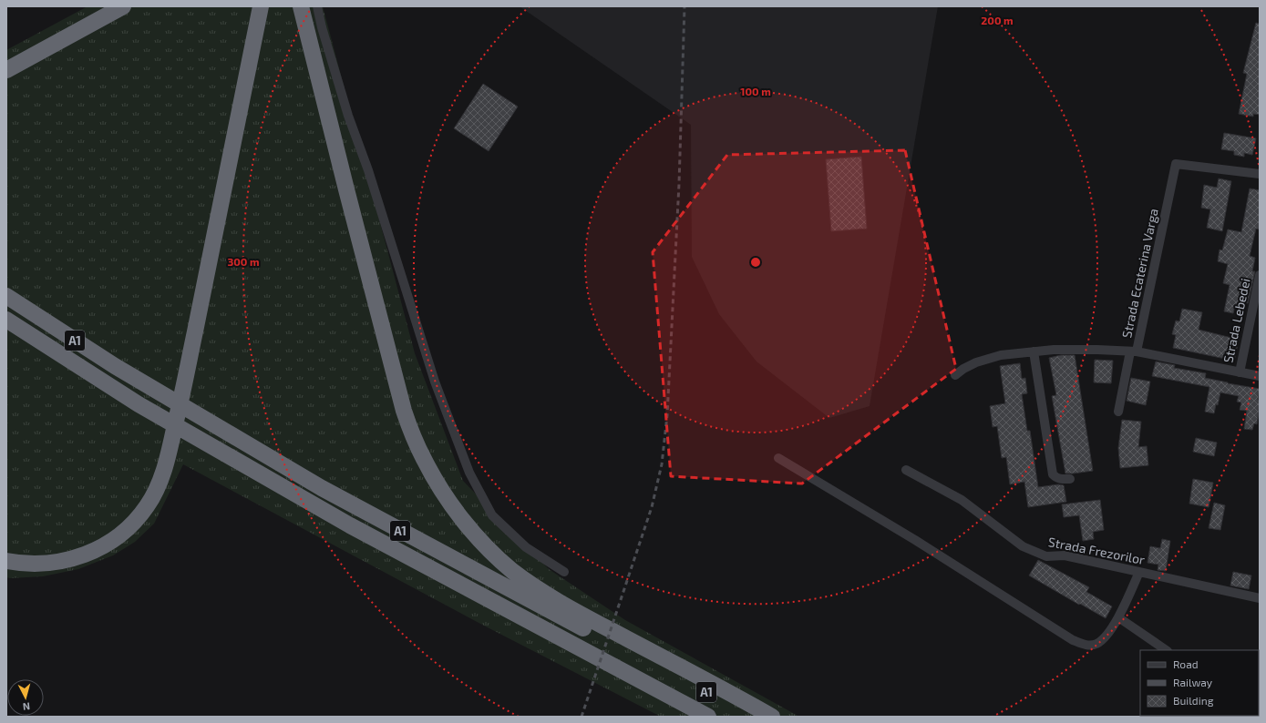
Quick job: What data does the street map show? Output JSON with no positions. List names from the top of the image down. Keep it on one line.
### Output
{"streets":{"highway":["A1"],"street":["Strada Ecaterina Varga","Strada Lebedei","Strada Frezorilor"]},"crossings":[["Strada Ecaterina Varga","Strada Lebedei"]],"legend":["Road","Railway","Building"],"north":"bottom","rings":["200 m","100 m","300 m"]}
